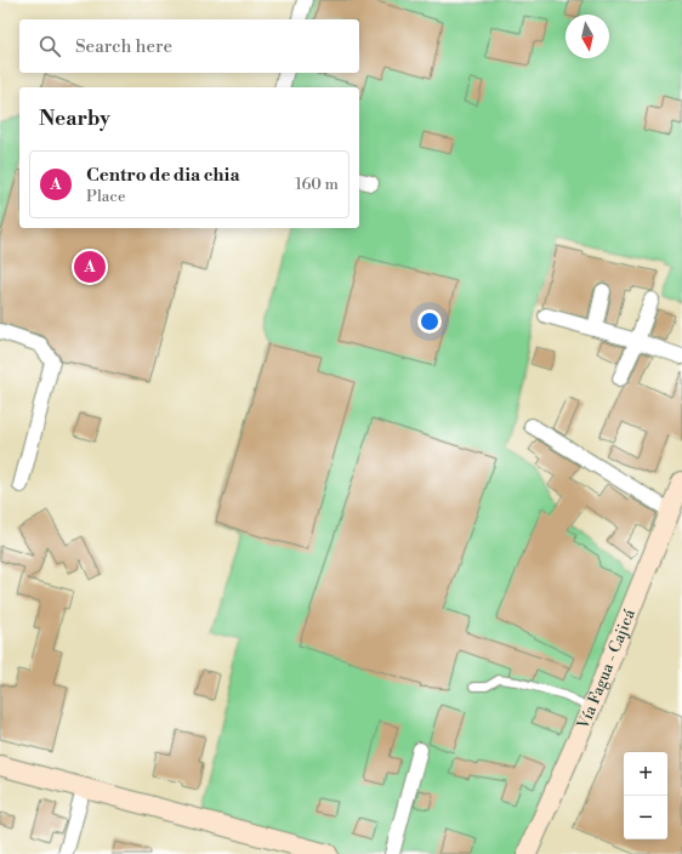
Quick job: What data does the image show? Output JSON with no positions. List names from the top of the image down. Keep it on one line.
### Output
{"streets":{"street":["Vía Fagua - Cajicá"]},"north":"bottom","page":{"search":"Search here","heading":"Nearby","list":[{"mark":"A","name":"Centro de dia chia","note":"Place","value":"160 m"}],"pins":"A","map_buttons":["+","−"]}}
